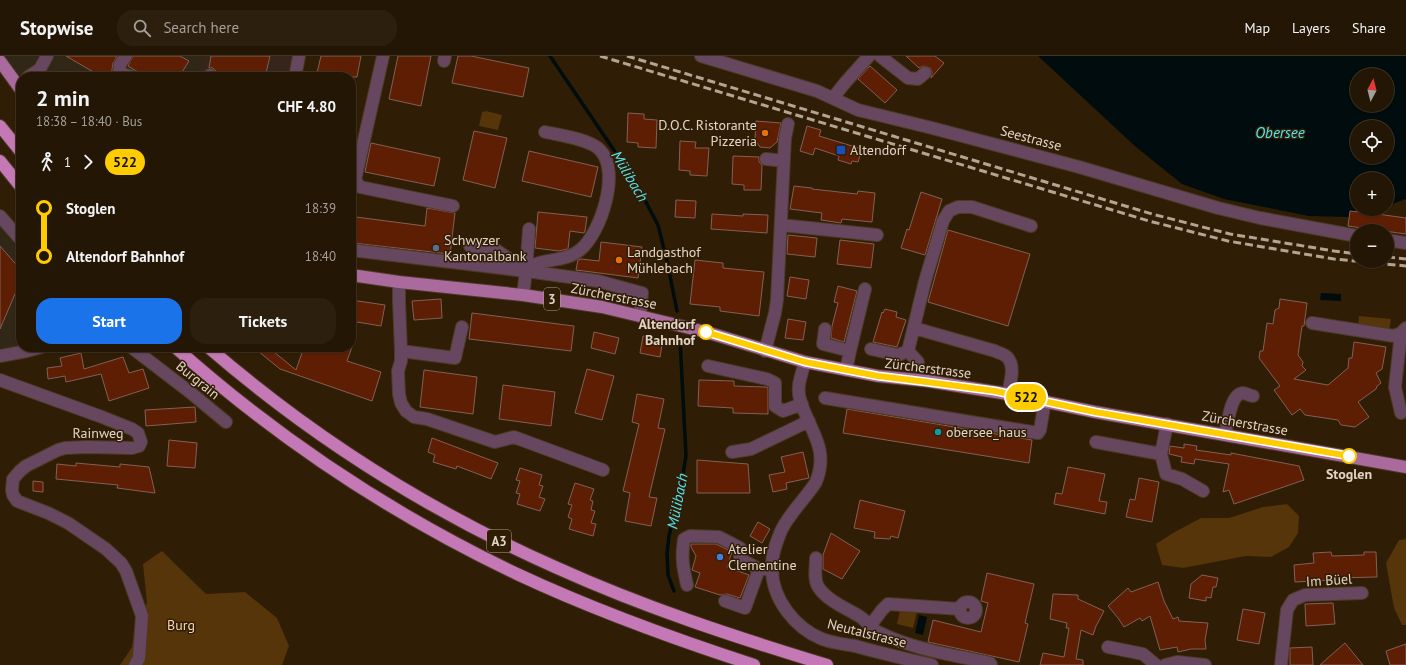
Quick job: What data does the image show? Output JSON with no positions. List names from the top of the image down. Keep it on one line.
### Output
{"streets":{"highway":["A3"],"main road":["Zürcherstrasse","3"],"street":["Seestrasse","Burgrain","Rainweg","Im Büel","Neutalstrasse"]},"crossings":[["Zürcherstrasse","Neutalstrasse"]],"water":["Obersee","Mülibach"],"parks":["Burg"],"places":{"other":["D.O.C. Ristorante Pizzeria","Schwyzer Kantonalbank","Landgasthof Mühlebach","Altendorf Bahnhof","obersee_haus","Stoglen","Atelier Clementine"],"transit":["Altendorf"]},"lines":["bus line 522"],"north":"top","page":{"header":"Stopwise","search":"Search here","nav":["Map","Layers","Share"],"on_map":"522","map_buttons":["+","−"],"heading":["2 min","18:38 – 18:40 · Bus","CHF 4.80"],"legs":["1","522"],"list":[{"name":"Stoglen","value":"18:39"},{"name":"Altendorf Bahnhof","value":"18:40"}],"buttons":["Start","Tickets"]}}
